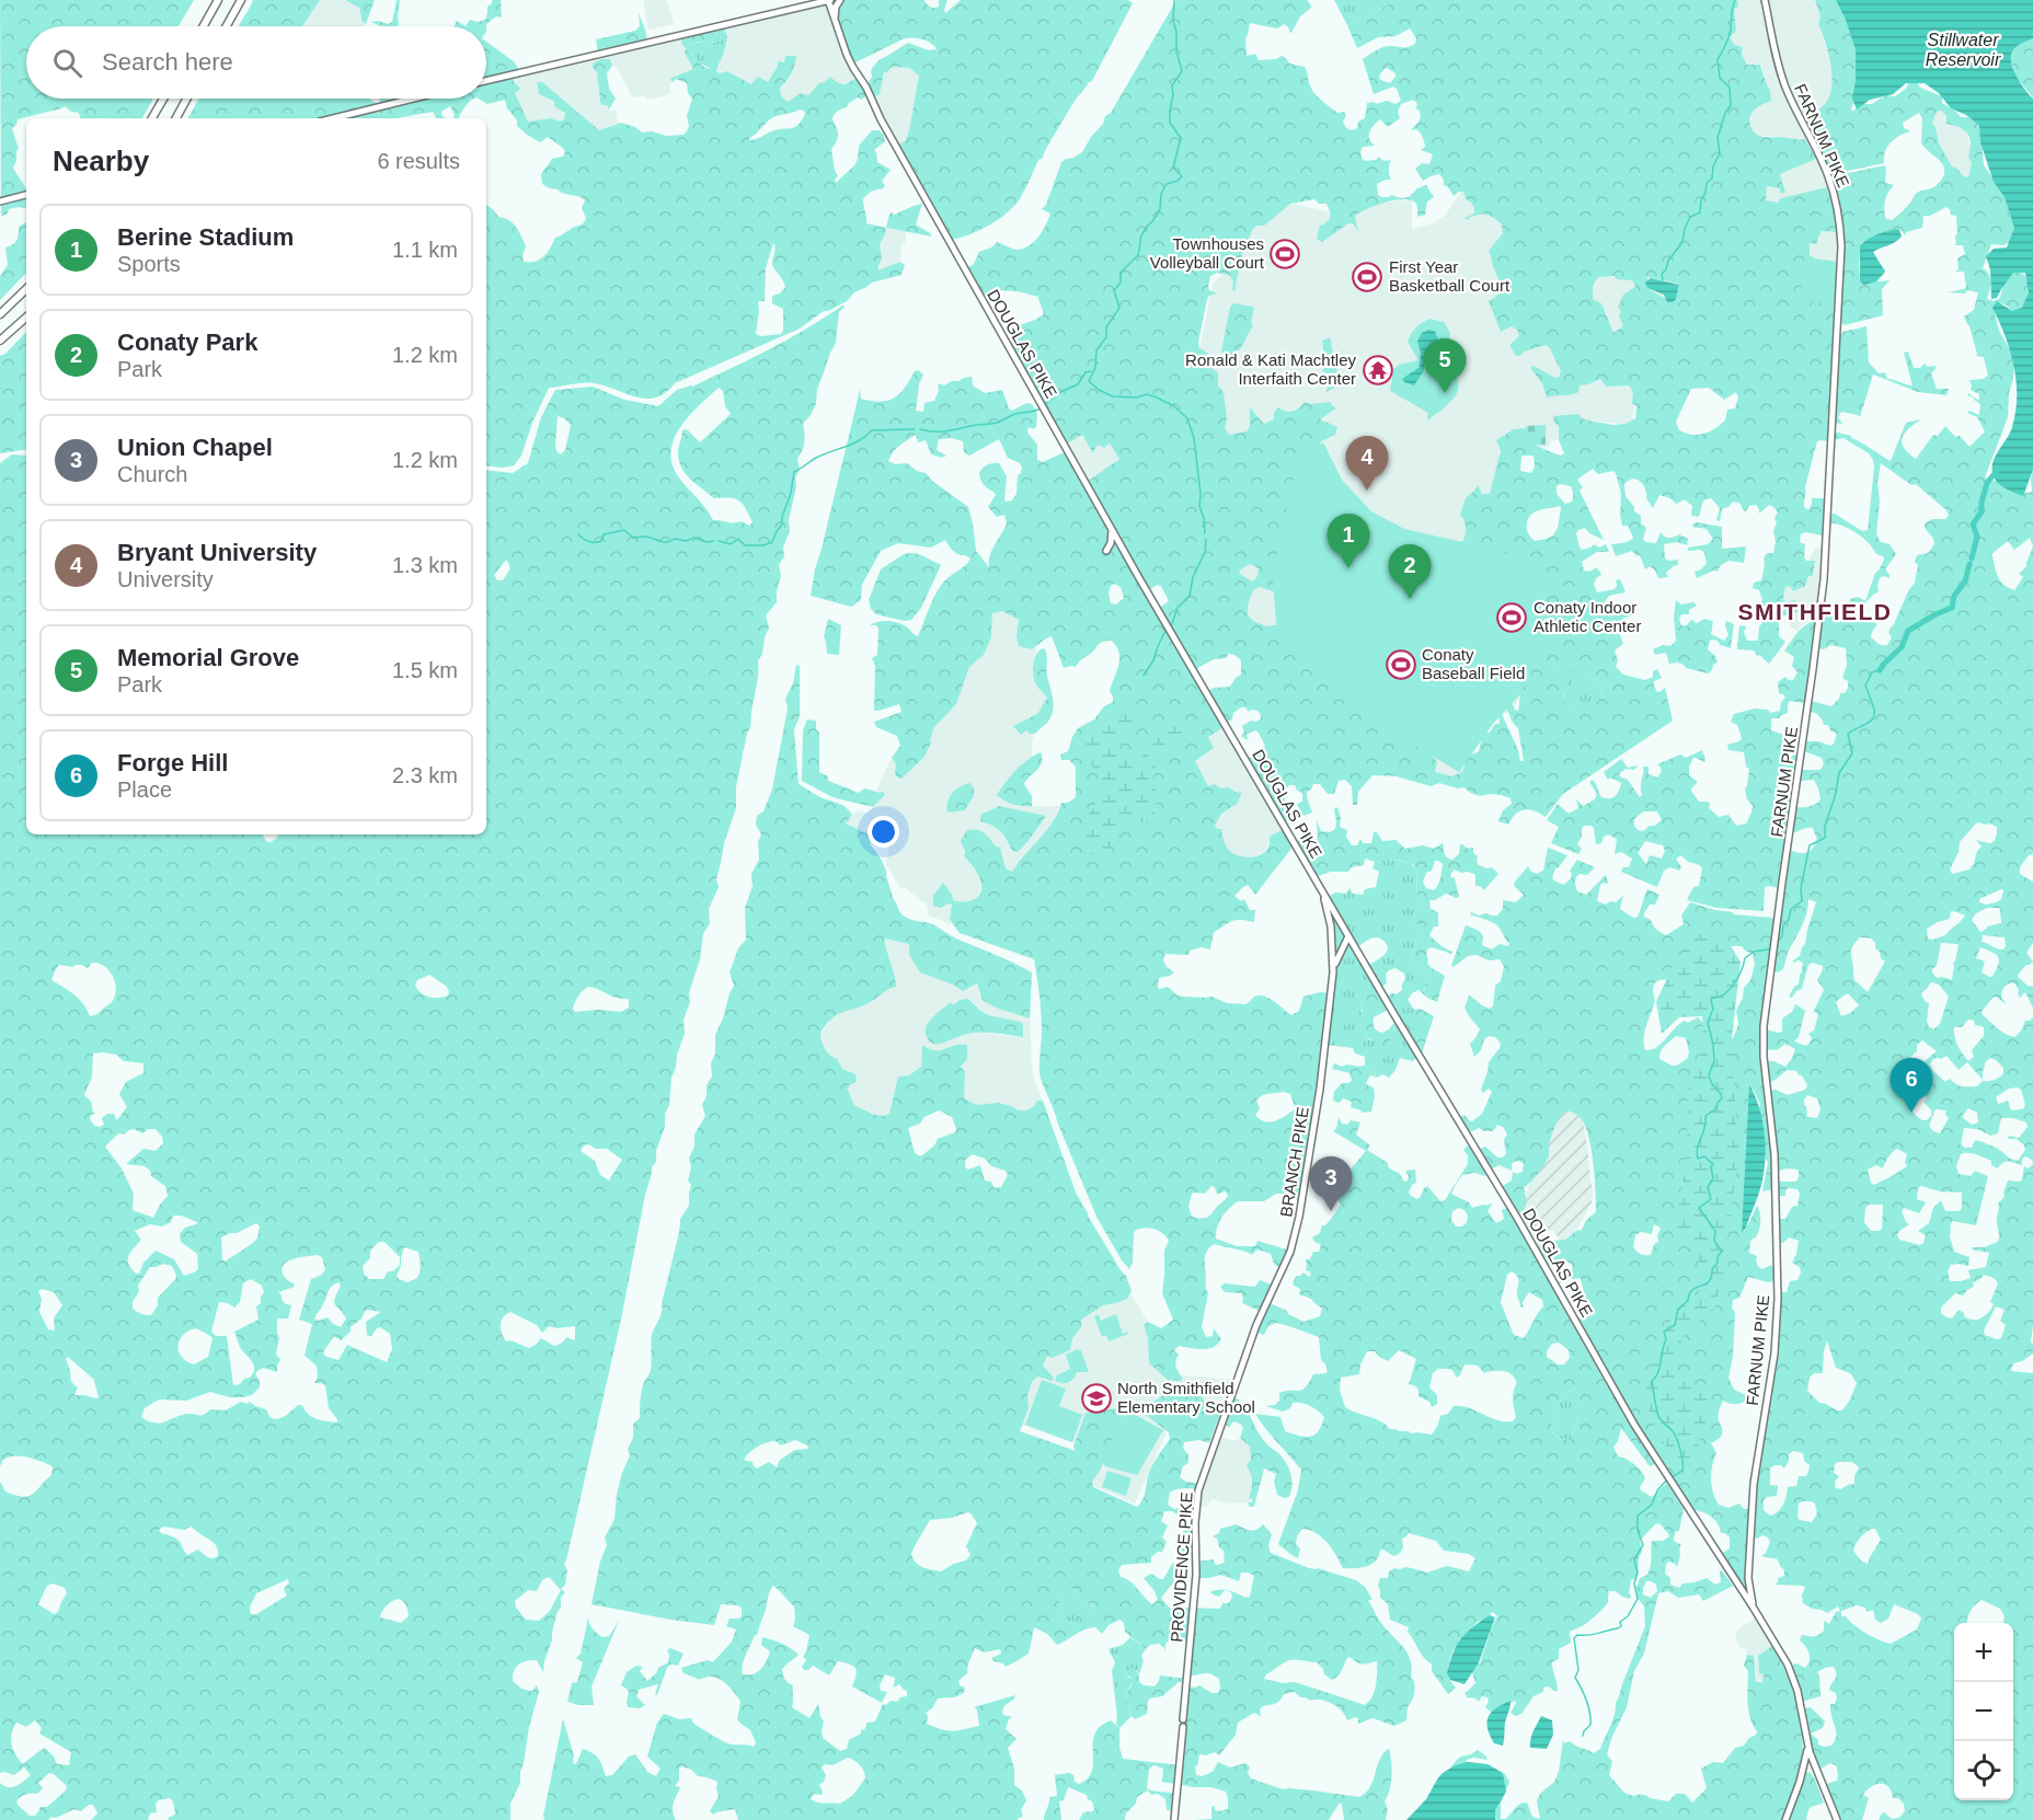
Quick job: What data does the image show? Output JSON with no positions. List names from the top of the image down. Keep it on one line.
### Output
{"streets":{"main road":["FARNUM PIKE","DOUGLAS PIKE","BRANCH PIKE","PROVIDENCE PIKE"]},"crossings":[["FARNUM PIKE","DOUGLAS PIKE"],["DOUGLAS PIKE","BRANCH PIKE"],["BRANCH PIKE","PROVIDENCE PIKE"]],"districts":["SMITHFIELD"],"water":["Stillwater Reservoir"],"places":{"sports":["Townhouses Volleyball Court","First Year Basketball Court","Conaty Indoor Athletic Center","Conaty Baseball Field"],"temple":["Ronald & Kati Machtley Interfaith Center"],"school or university":["North Smithfield Elementary School"]},"page":{"search":"Search here","heading":["Nearby","6 results"],"list":[{"mark":"1","name":"Berine Stadium","note":"Sports","value":"1.1 km"},{"mark":"2","name":"Conaty Park","note":"Park","value":"1.2 km"},{"mark":"3","name":"Union Chapel","note":"Church","value":"1.2 km"},{"mark":"4","name":"Bryant University","note":"University","value":"1.3 km"},{"mark":"5","name":"Memorial Grove","note":"Park","value":"1.5 km"},{"mark":"6","name":"Forge Hill","note":"Place","value":"2.3 km"}],"pins":["5","4","1","2","6","3"],"map_buttons":["+","−"]}}
